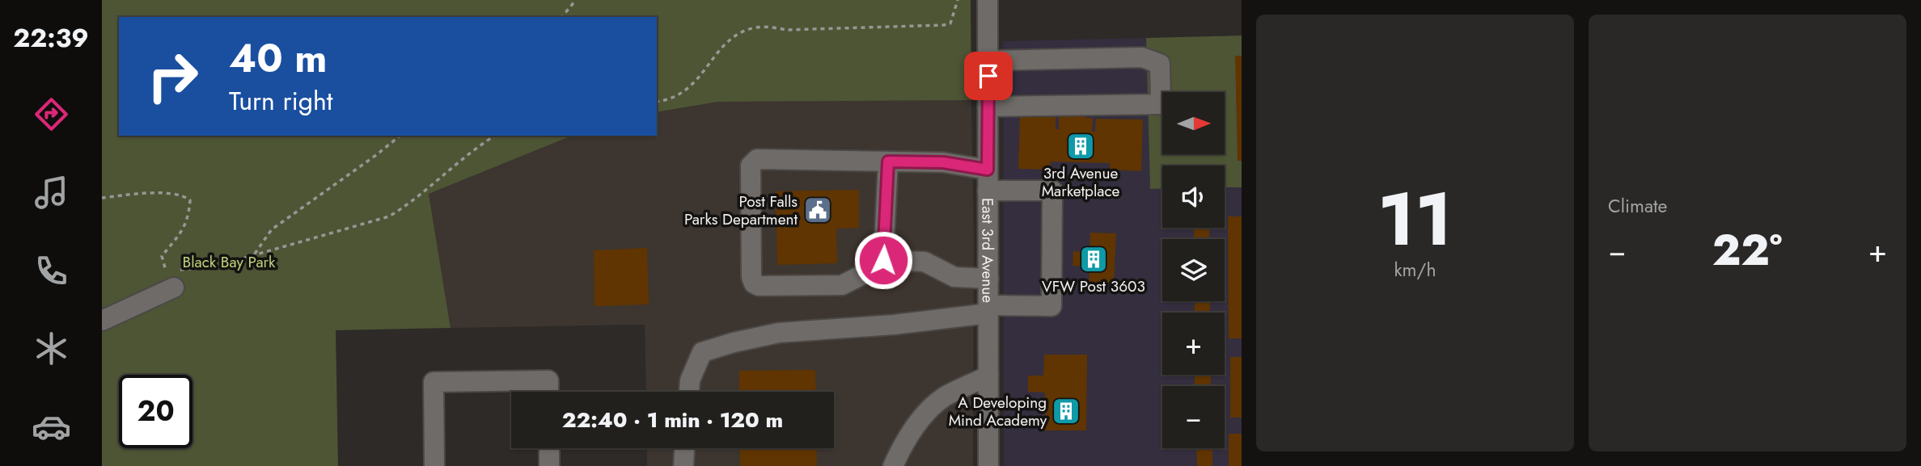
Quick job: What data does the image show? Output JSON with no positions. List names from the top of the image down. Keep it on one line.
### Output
{"streets":{"street":["East 3rd Avenue"]},"parks":["Black Bay Park"],"places":{"building":["3rd Avenue Marketplace","VFW Post 3603","A Developing Mind Academy"],"public building":["Post Falls Parks Department"]},"north":"right","page":{"tabs":"22:39","tile":[["11","km/h"],"Climate"],"turn":["40 m","Turn right"],"map_buttons":["+","−"],"heat":["−","22°","+"],"limit":"20","trip":"22:40 · 1 min · 120 m"}}
